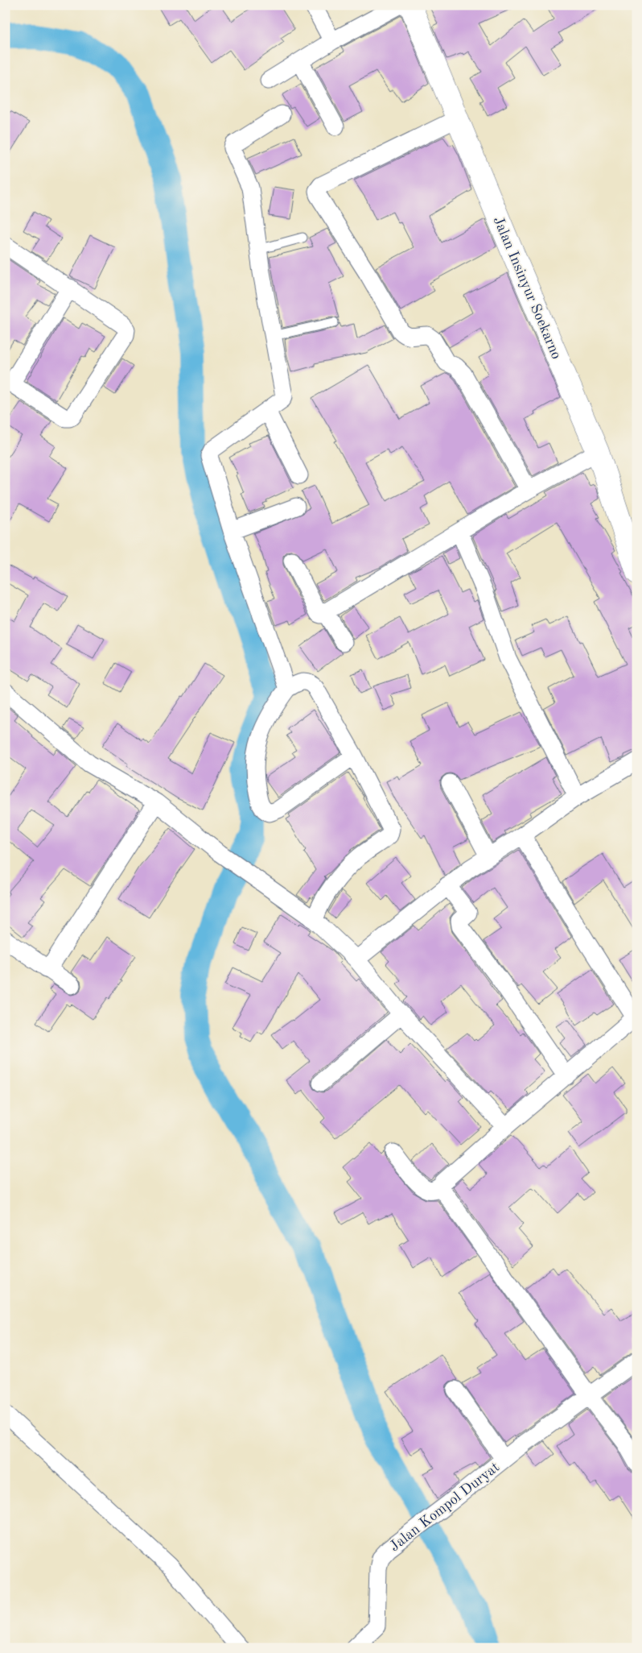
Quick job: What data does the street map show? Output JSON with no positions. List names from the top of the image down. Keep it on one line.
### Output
{"streets":{"main road":["Jalan Insinyur Soekarno"],"street":["Jalan Kompol Duryat"]}}
